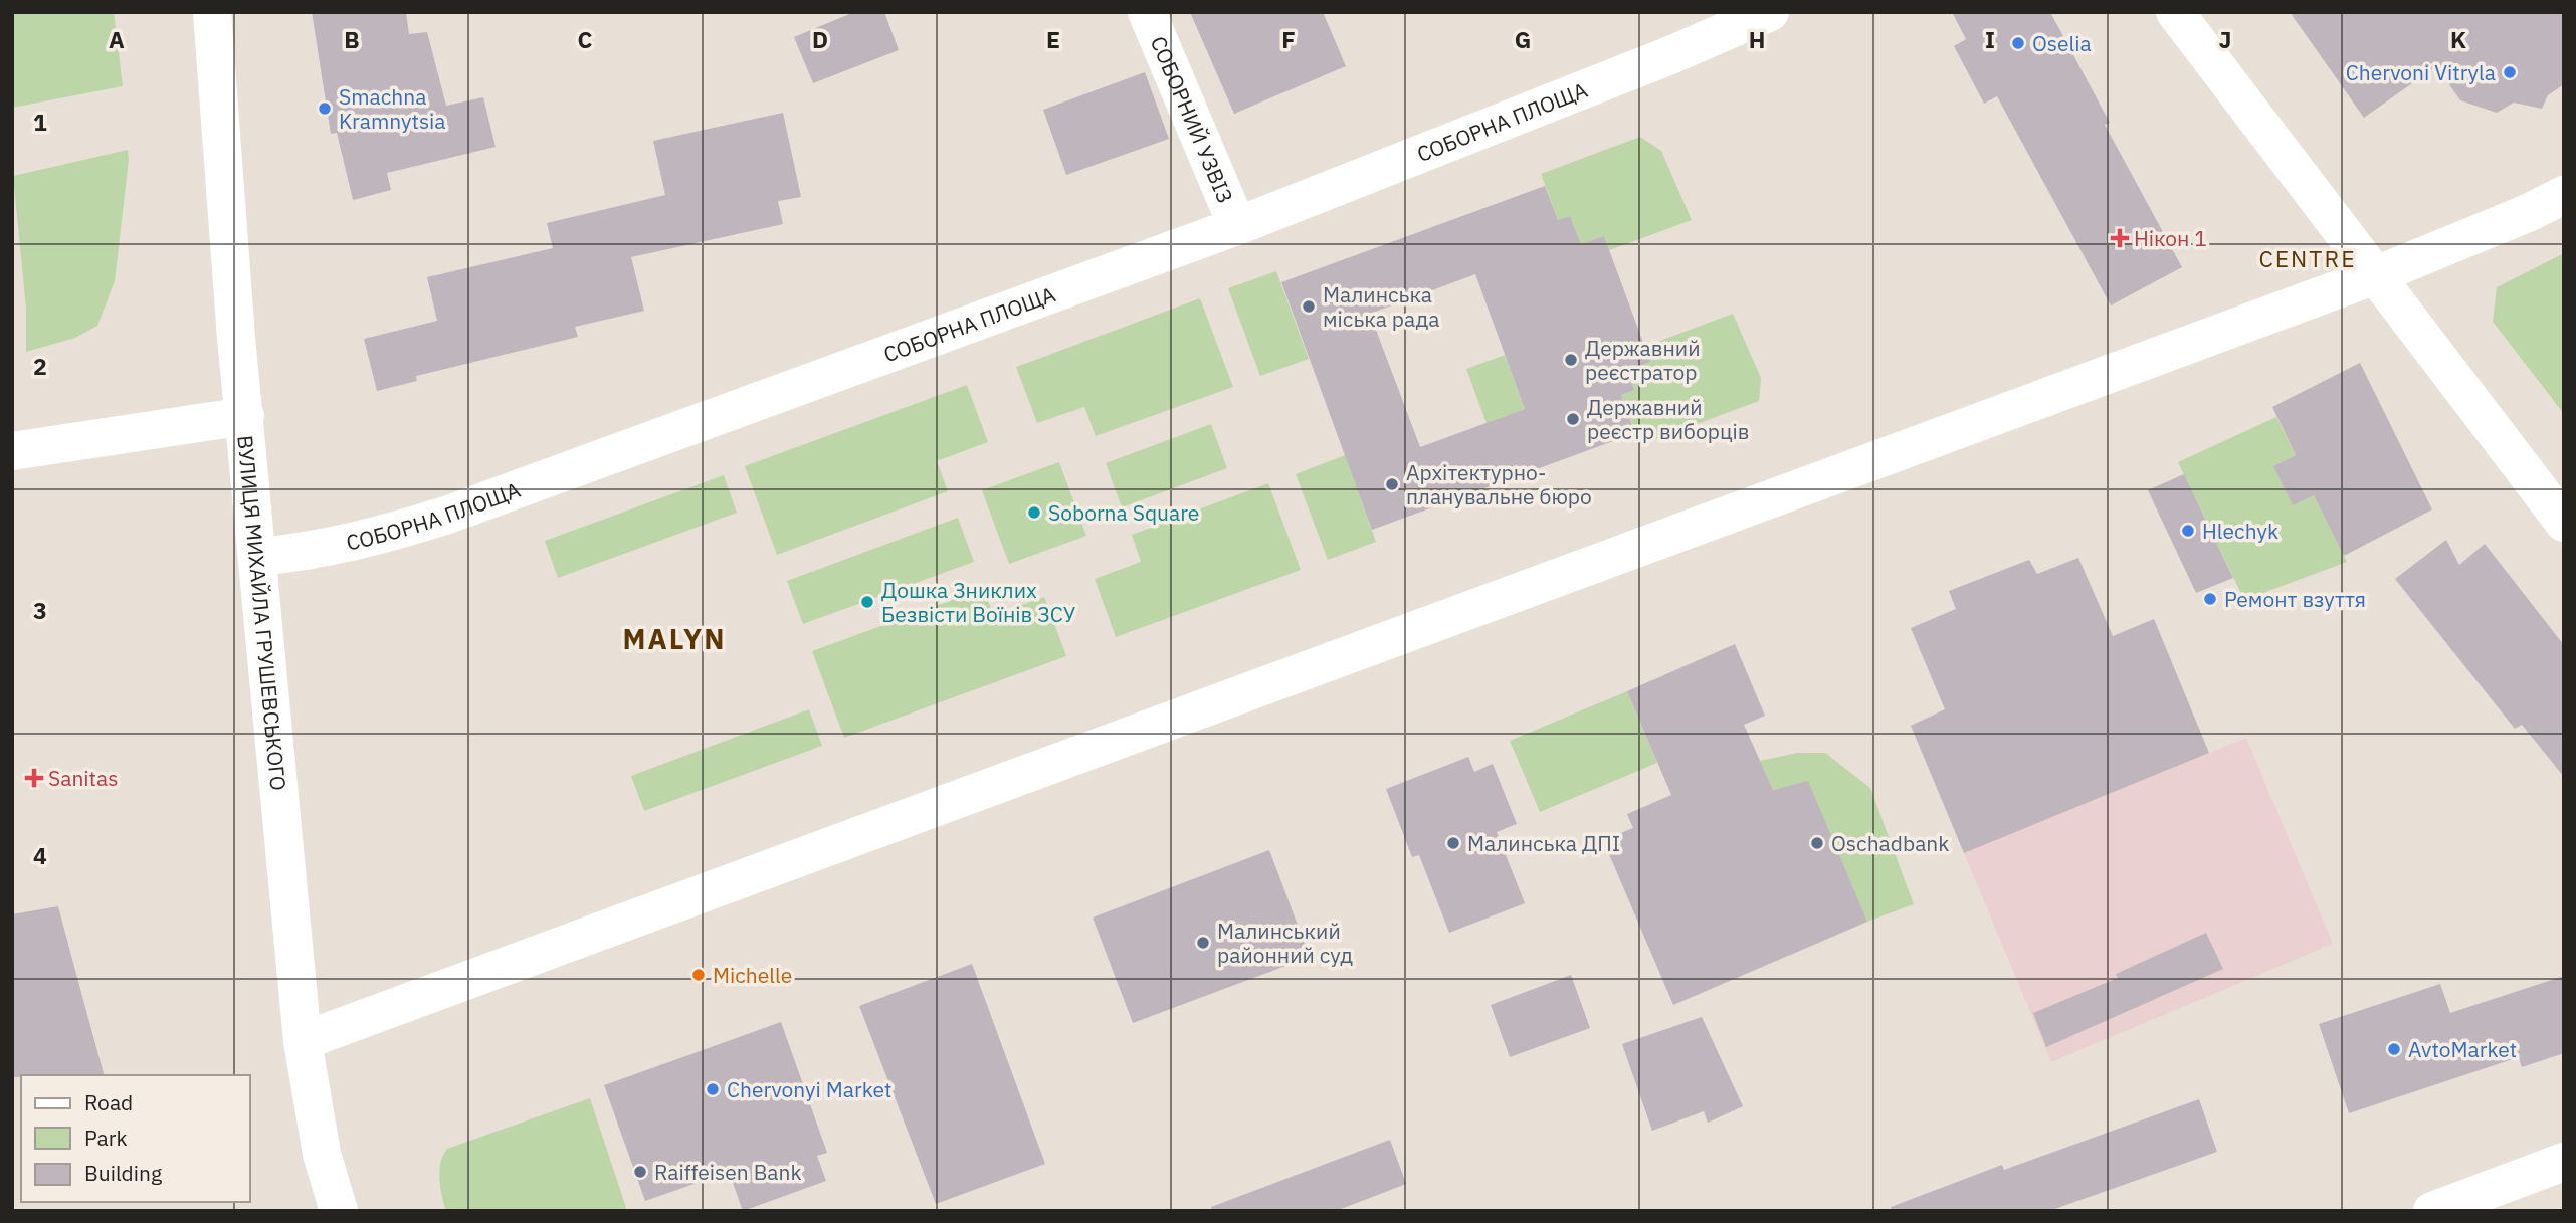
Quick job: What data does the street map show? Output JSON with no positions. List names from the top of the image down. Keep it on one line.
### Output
{"streets":{"street":["СОБОРНИЙ УЗВІЗ","СОБОРНА ПЛОЩА","ВУЛИЦЯ МИХАЙЛА ГРУШЕВСЬКОГО"]},"crossings":[["СОБОРНИЙ УЗВІЗ","СОБОРНА ПЛОЩА"],["СОБОРНА ПЛОЩА","ВУЛИЦЯ МИХАЙЛА ГРУШЕВСЬКОГО"]],"districts":["CENTRE","MALYN"],"places":{"other":["Oselia","Chervoni Vitryla","Smachna Kramnytsia","Малинська міська рада","Державний реєстратор","Державний реєстр виборців","Архітектурно- планувальне бюро","Soborna Square","Hlechyk","Ремонт взуття","Дошка Зниклих Безвісти Воїнів ЗСУ","Малинська ДПІ","Oschadbank","Малинський районний суд","Michelle","AvtoMarket","Chervonyi Market","Raiffeisen Bank"],"health":["Нікон 1","Sanitas"]},"legend":["Road","Park","Building"],"grid":{"columns":["A","B","C","D","E","F","G","H","I","J","K"],"rows":["1","2","3","4"]}}
